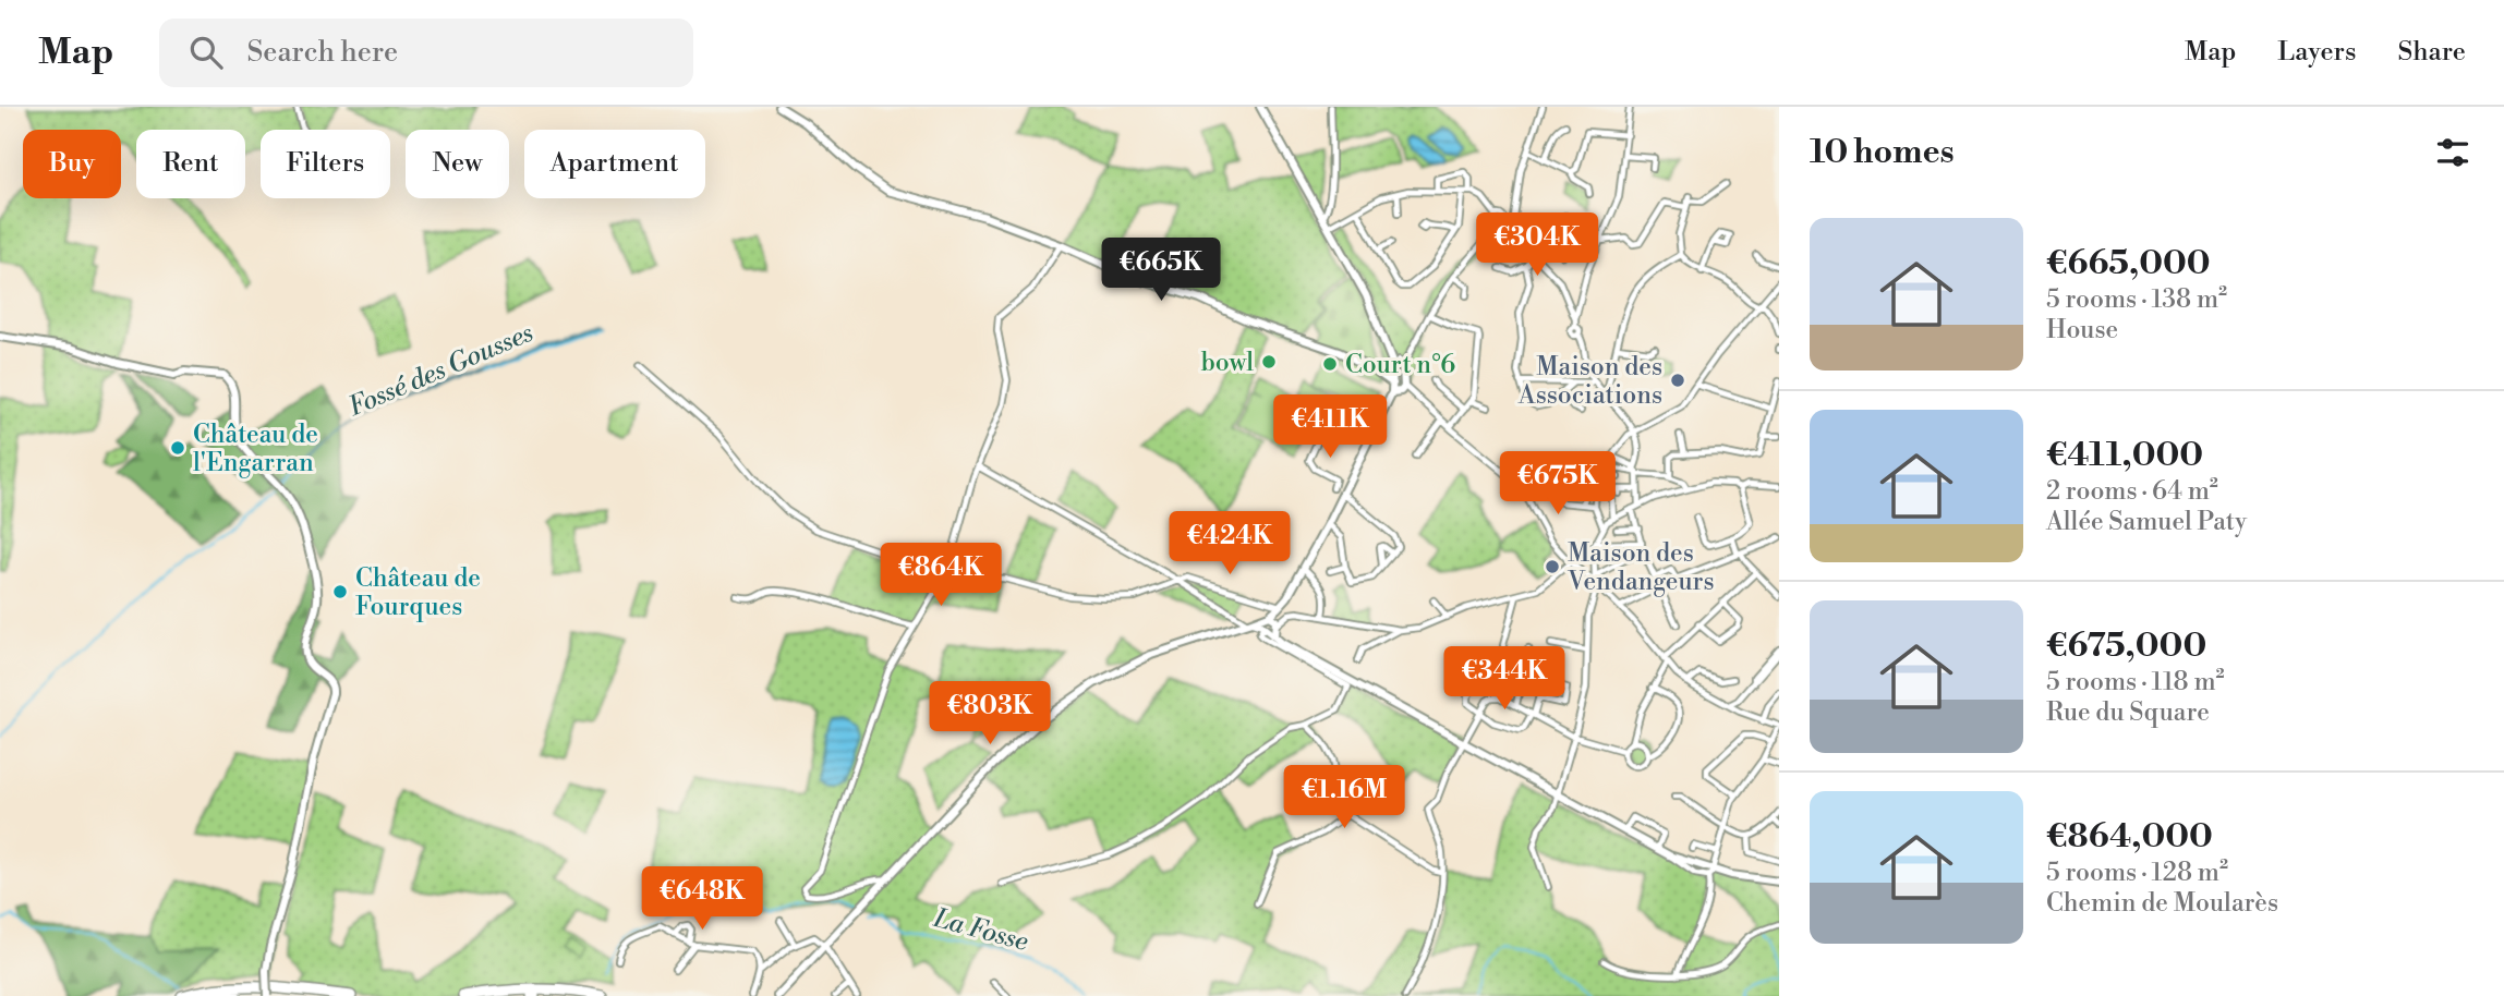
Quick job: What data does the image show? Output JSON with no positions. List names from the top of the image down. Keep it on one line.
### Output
{"water":["Fossé des Gousses","La Fosse"],"places":["bowl","Court n°6","Maison des Associations","Château de l'Engarran","Maison des Vendangeurs","Château de Fourques"],"page":{"header":"Map","search":"Search here","nav":["Map","Layers","Share"],"heading":"10 homes","chip":["Buy","Rent","Filters","New","Apartment"],"list":[{"name":"€665,000","note":"5 rooms · 138 m² · House"},{"name":"€411,000","note":"2 rooms · 64 m² · Allée Samuel Paty"},{"name":"€675,000","note":"5 rooms · 118 m² · Rue du Square"},{"name":"€864,000","note":"5 rooms · 128 m² · Chemin de Moularès"}],"price":["€304K","€665K","€411K","€675K","€424K","€864K","€344K","€803K","€1.16M","€648K"]}}
